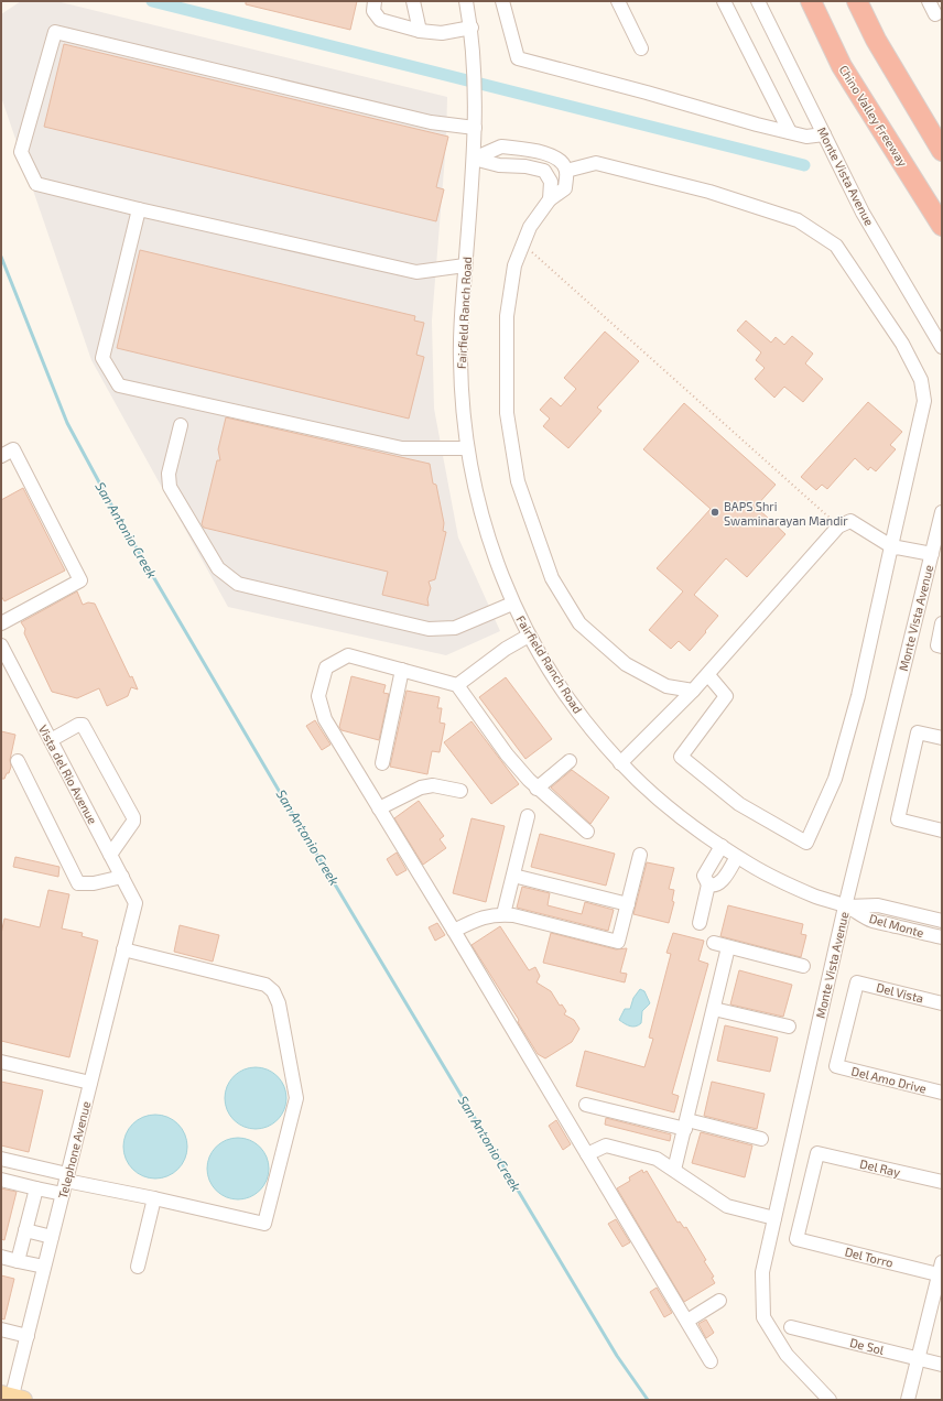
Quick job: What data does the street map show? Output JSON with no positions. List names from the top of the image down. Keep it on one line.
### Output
{"streets":{"highway":["Chino Valley Freeway"],"street":["Monte Vista Avenue","Fairfield Ranch Road","Vista del Rio Avenue","Del Monte","Del Vista","Del Amo Drive","Telephone Avenue","Del Ray","Del Torro","De Sol"]},"crossings":[["Monte Vista Avenue","Fairfield Ranch Road"],["Monte Vista Avenue","Del Monte"],["Fairfield Ranch Road","Del Monte"],["Vista del Rio Avenue","Telephone Avenue"],["Del Vista","Del Amo Drive"],["Del Ray","Del Torro"]],"water":["San Antonio Creek"],"places":["BAPS Shri Swaminarayan Mandir"]}
